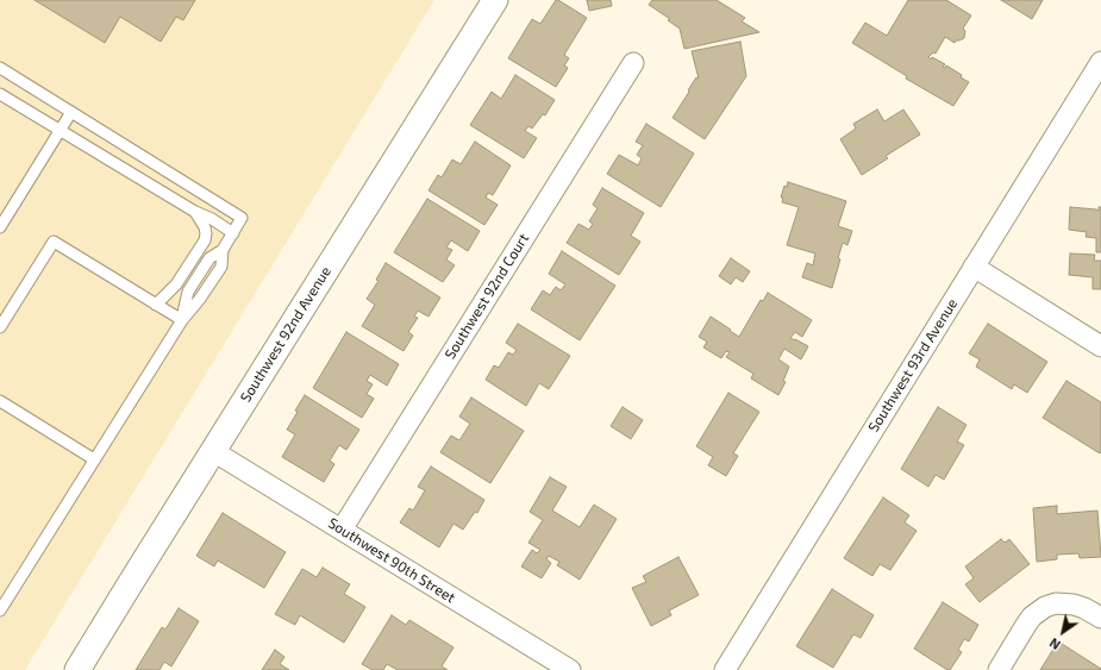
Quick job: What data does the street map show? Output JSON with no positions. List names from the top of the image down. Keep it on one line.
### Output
{"streets":{"street":["Southwest 92nd Court","Southwest 92nd Avenue","Southwest 93rd Avenue","Southwest 90th Street"]},"crossings":[["Southwest 92nd Court","Southwest 90th Street"],["Southwest 92nd Avenue","Southwest 90th Street"]],"north":"bottom left"}
